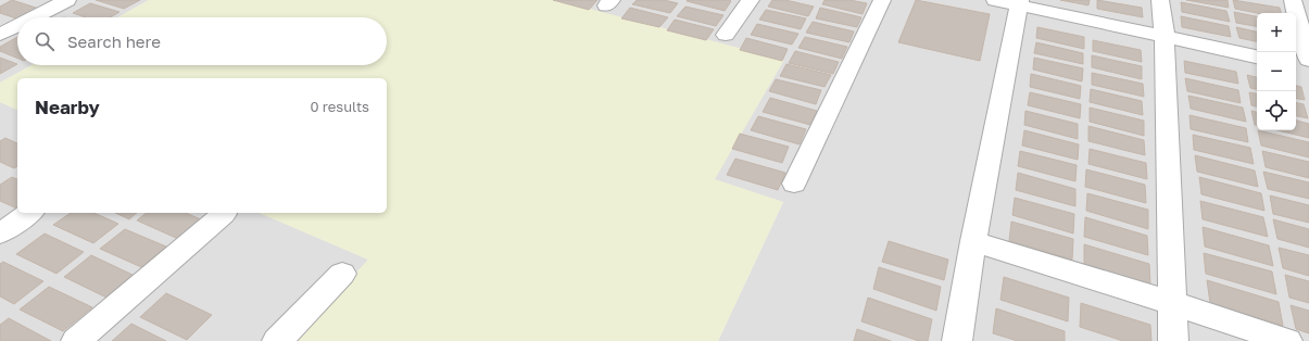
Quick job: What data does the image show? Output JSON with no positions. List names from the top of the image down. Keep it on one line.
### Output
{"page":{"map_buttons":["+","−"],"search":"Search here","heading":["Nearby","0 results"]}}
